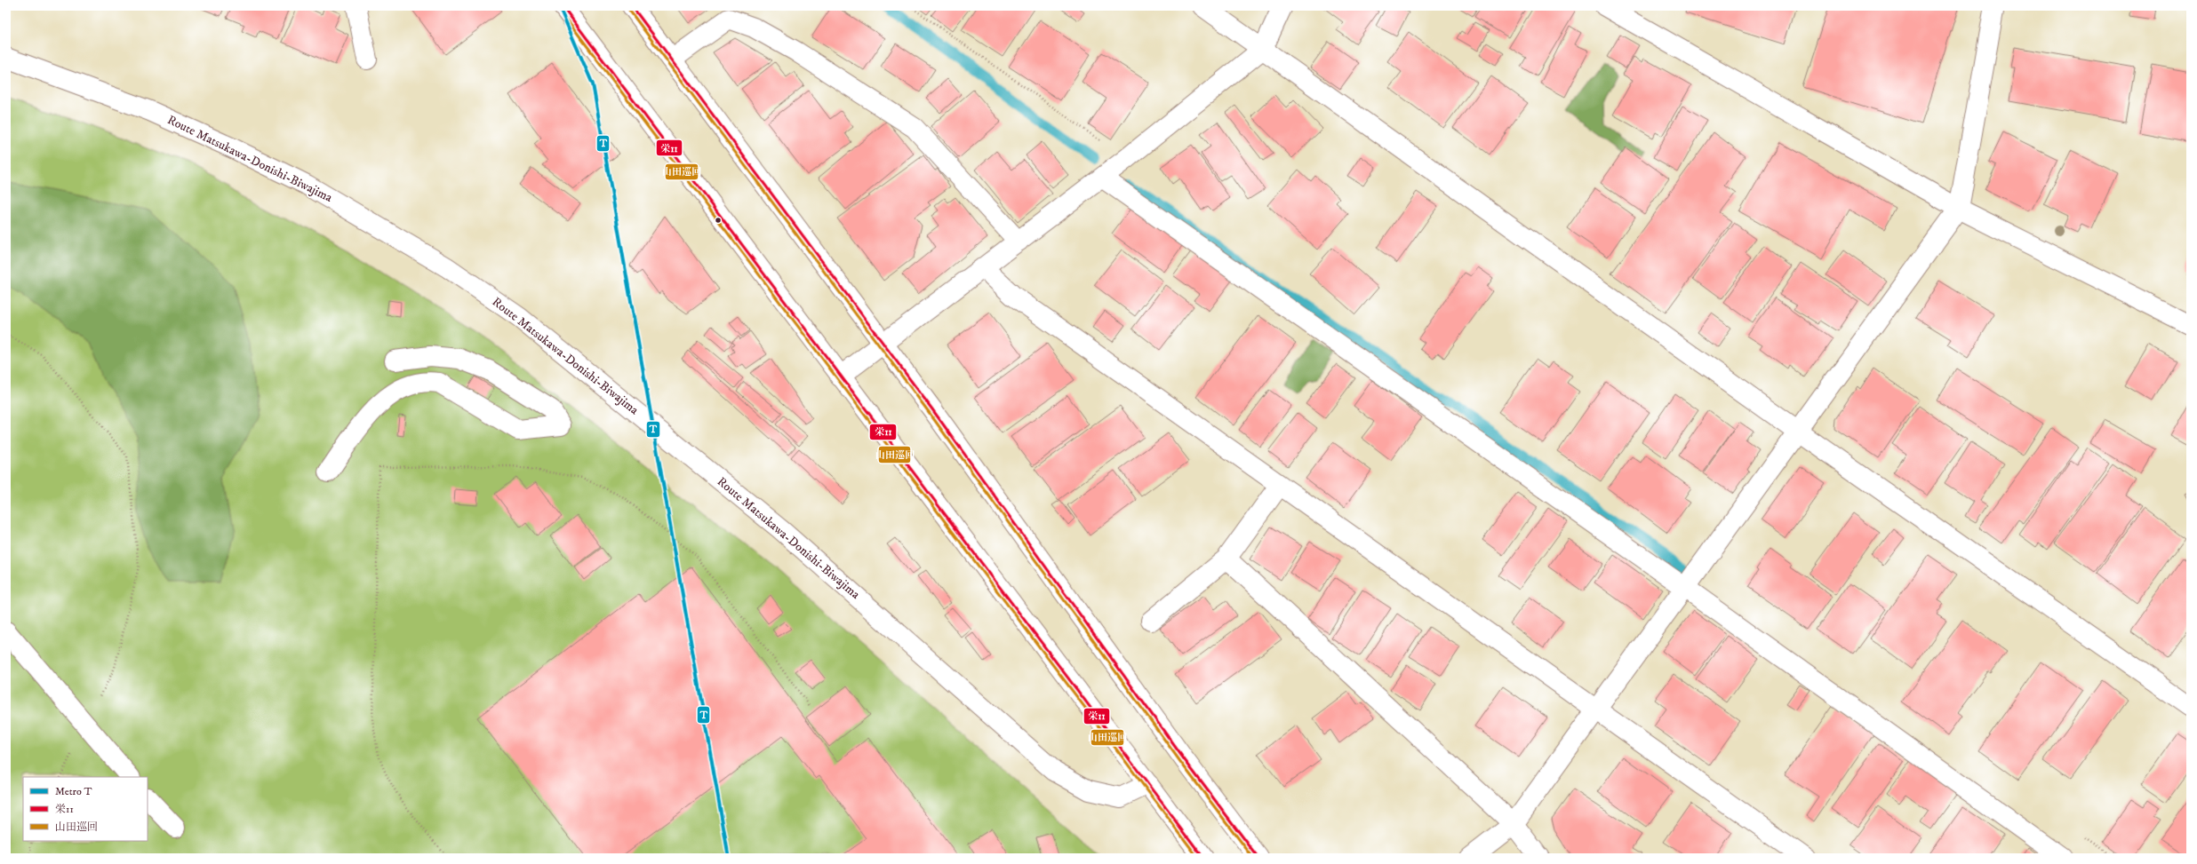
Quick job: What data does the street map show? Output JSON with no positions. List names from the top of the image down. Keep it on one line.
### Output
{"streets":{"street":["Route Matsukawa-Donishi-Biwajima"]},"lines":["metro line T","transit line 栄11","transit line 山田巡回"],"legend":["Metro T","栄11","山田巡回"]}
